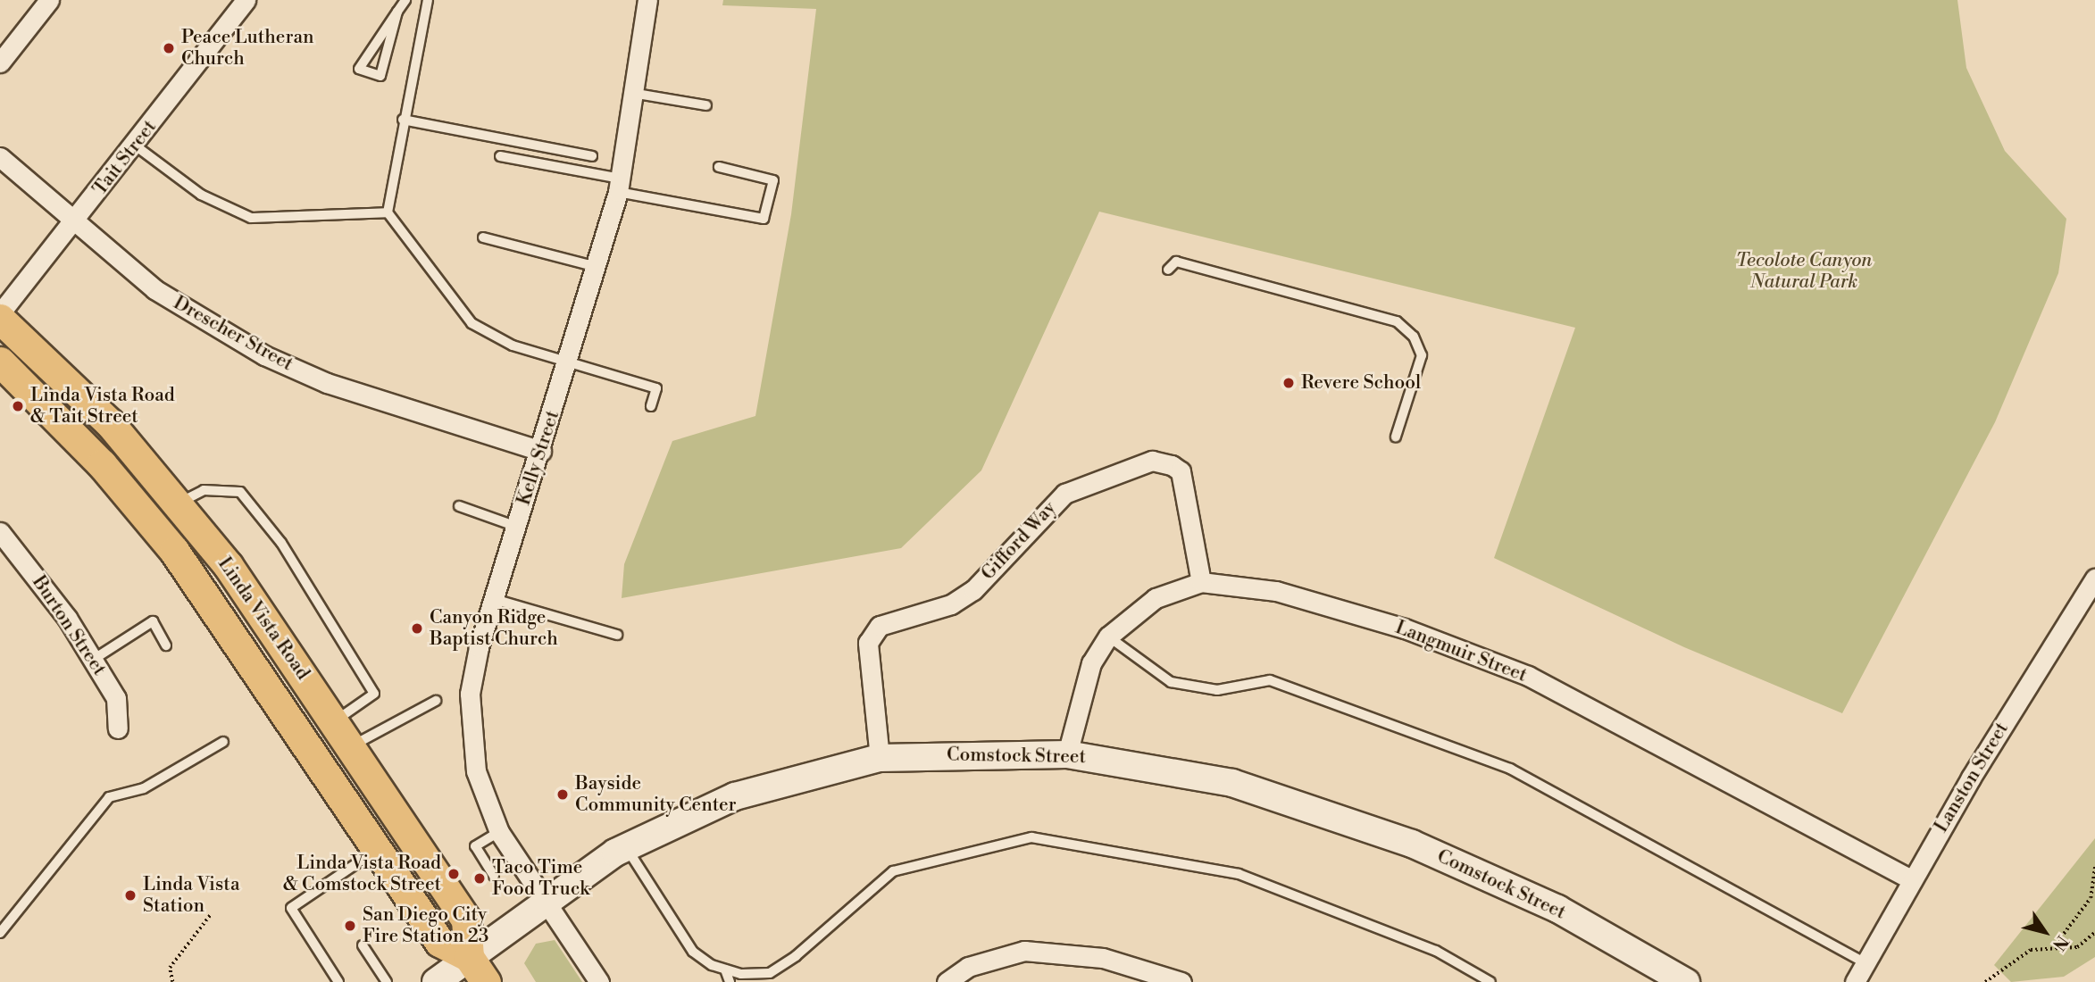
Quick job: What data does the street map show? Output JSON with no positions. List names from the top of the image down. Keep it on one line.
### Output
{"streets":{"main road":["Linda Vista Road"],"street":["Tait Street","Drescher Street","Kelly Street","Gifford Way","Burton Street","Langmuir Street","Comstock Street","Lanston Street"]},"crossings":[["Tait Street","Drescher Street"],["Tait Street","Linda Vista Road"],["Drescher Street","Kelly Street"],["Kelly Street","Comstock Street"],["Gifford Way","Langmuir Street"],["Gifford Way","Comstock Street"],["Linda Vista Road","Comstock Street"],["Langmuir Street","Comstock Street"],["Langmuir Street","Lanston Street"]],"parks":["Tecolote Canyon Natural Park"],"places":["Peace Lutheran Church","Revere School","Linda Vista Road & Tait Street","Canyon Ridge Baptist Church","Bayside Community Center","Linda Vista Road & Comstock Street","Taco Time Food Truck","Linda Vista Station","San Diego City Fire Station 23"],"north":"bottom right"}
